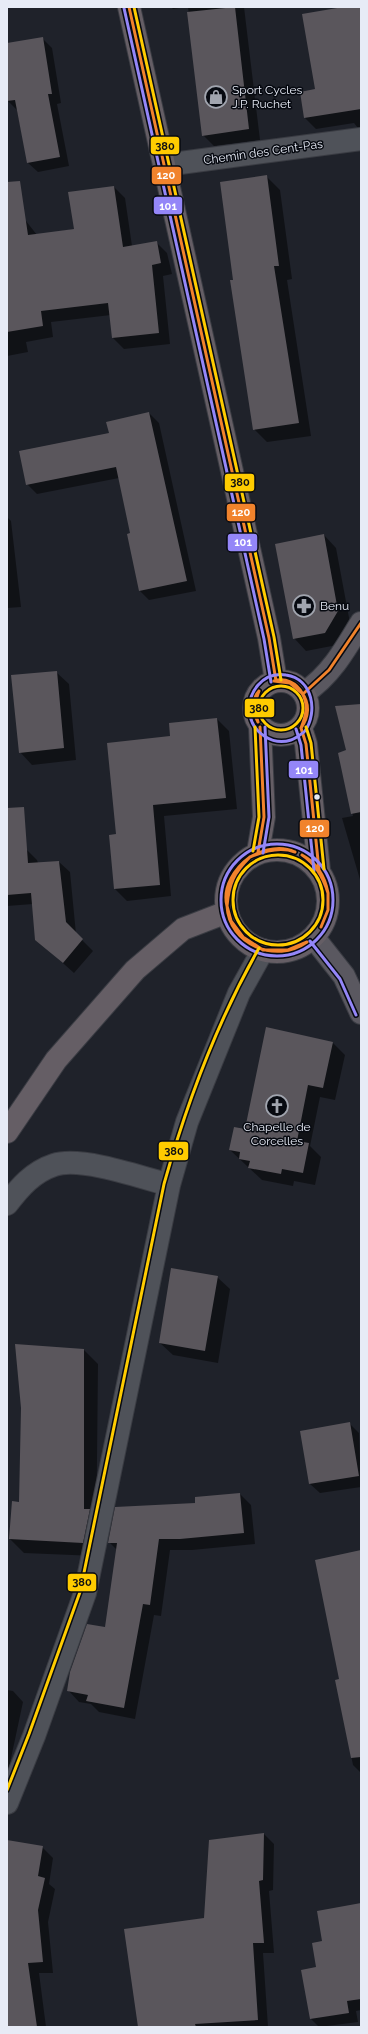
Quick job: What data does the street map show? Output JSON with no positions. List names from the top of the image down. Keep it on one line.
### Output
{"streets":{"street":["Chemin des Cent-Pas"]},"places":{"shop":["Sport Cycles J.P. Ruchet"],"pharmacy":["Benu"],"church":["Chapelle de Corcelles"]},"lines":["transit line 120","transit line 380","transit line 101"]}
